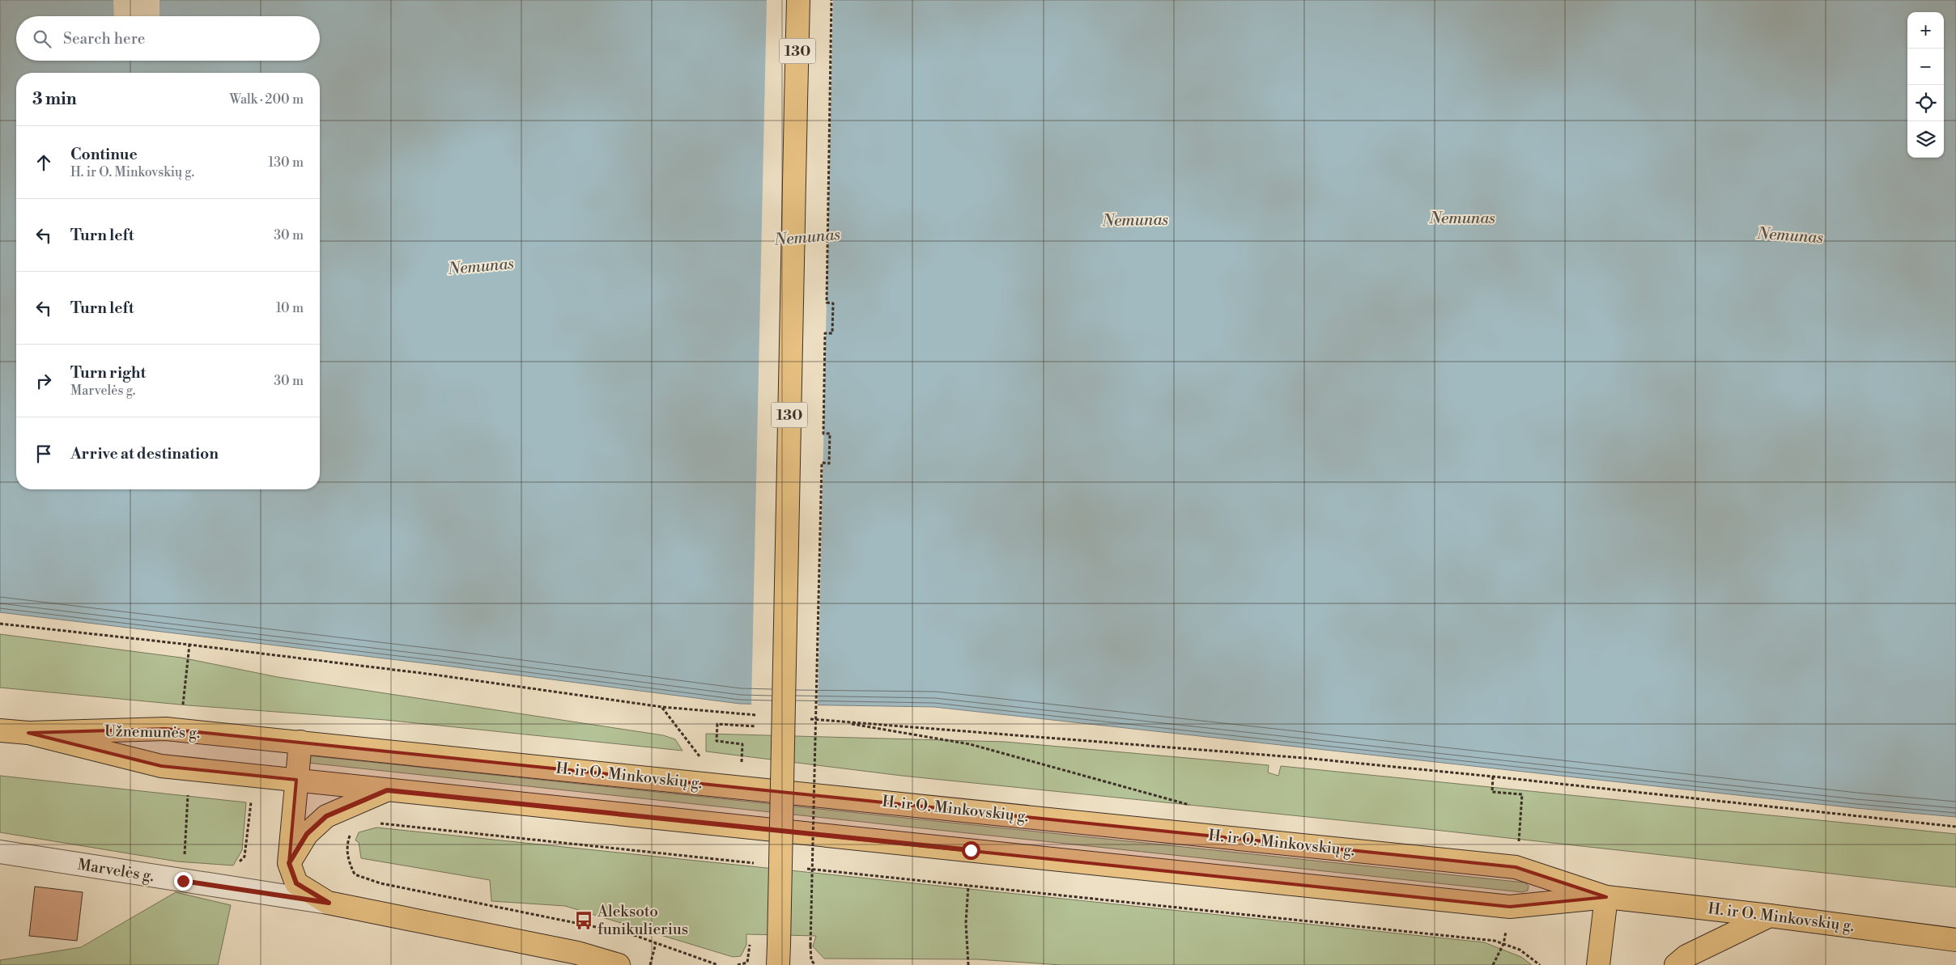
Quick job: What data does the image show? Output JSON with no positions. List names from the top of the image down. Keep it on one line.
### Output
{"streets":{"main road":["130","Užnemunės g.","H. ir O. Minkovskių g."],"street":["Marvelės g."]},"crossings":[["Užnemunės g.","H. ir O. Minkovskių g."]],"water":["Nemunas"],"places":{"bus stop":["Aleksoto funikulierius"]},"page":{"map_buttons":["+","−"],"search":"Search here","heading":["3 min","Walk · 200 m"],"list":[["Continue","H. ir O. Minkovskių g.","130 m"],["Turn left","30 m"],["Turn left","10 m"],["Turn right","Marvelės g.","30 m"],"Arrive at destination"]}}
